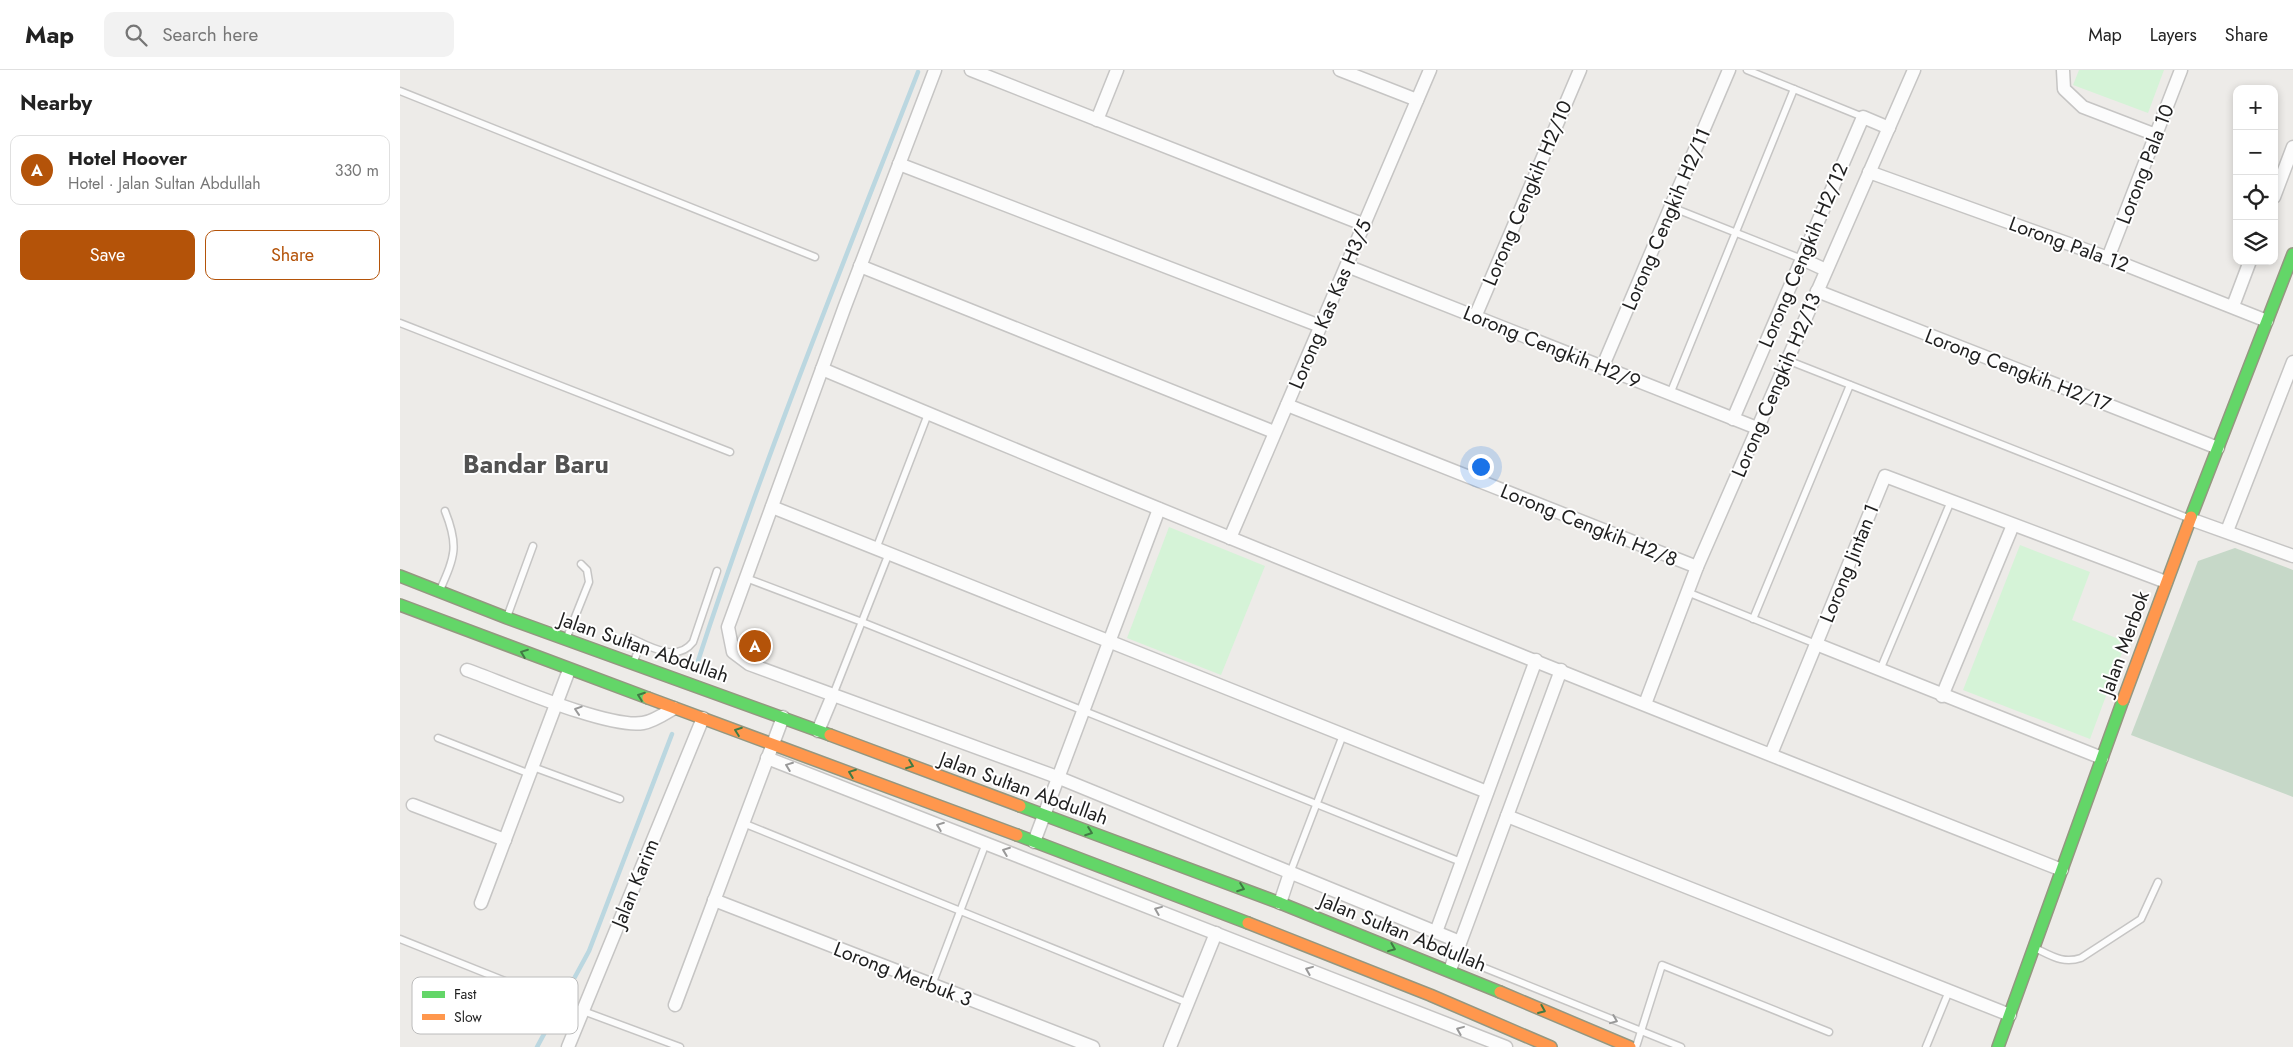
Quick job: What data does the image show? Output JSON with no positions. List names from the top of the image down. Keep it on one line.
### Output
{"streets":{"main road":["Jalan Merbok","Jalan Sultan Abdullah"],"street":["Lorong Pala 10","Lorong Cengkih H2/10","Lorong Cengkih H2/11","Lorong Pala 12","Lorong Cengkih H2/12","Lorong Kas Kas H3/5","Lorong Cengkih H2/9","Lorong Cengkih H2/17","Lorong Cengkih H2/13","Lorong Cengkih H2/8","Lorong Jintan 1","Jalan Karim","Lorong Merbuk 3"]},"crossings":[["Lorong Pala 10","Lorong Pala 12"],["Lorong Cengkih H2/10","Lorong Cengkih H2/9"],["Lorong Cengkih H2/11","Lorong Cengkih H2/9"],["Lorong Pala 12","Lorong Cengkih H2/13"],["Lorong Pala 12","Jalan Merbok"],["Lorong Cengkih H2/12","Lorong Cengkih H2/9"],["Lorong Kas Kas H3/5","Lorong Cengkih H2/9"],["Lorong Kas Kas H3/5","Lorong Cengkih H2/8"],["Lorong Cengkih H2/9","Lorong Cengkih H2/13"],["Lorong Cengkih H2/17","Lorong Cengkih H2/13"],["Lorong Cengkih H2/17","Jalan Merbok"],["Lorong Cengkih H2/13","Lorong Cengkih H2/8"],["Lorong Jintan 1","Jalan Merbok"]],"districts":["Bandar Baru"],"legend":["Fast","Slow"],"page":{"header":"Map","search":"Search here","nav":["Map","Layers","Share"],"heading":"Nearby","map_buttons":["+","−"],"list":[{"mark":"A","name":"Hotel Hoover","note":"Hotel · Jalan Sultan Abdullah","value":"330 m"}],"buttons":["Save","Share"],"pins":"A"}}
